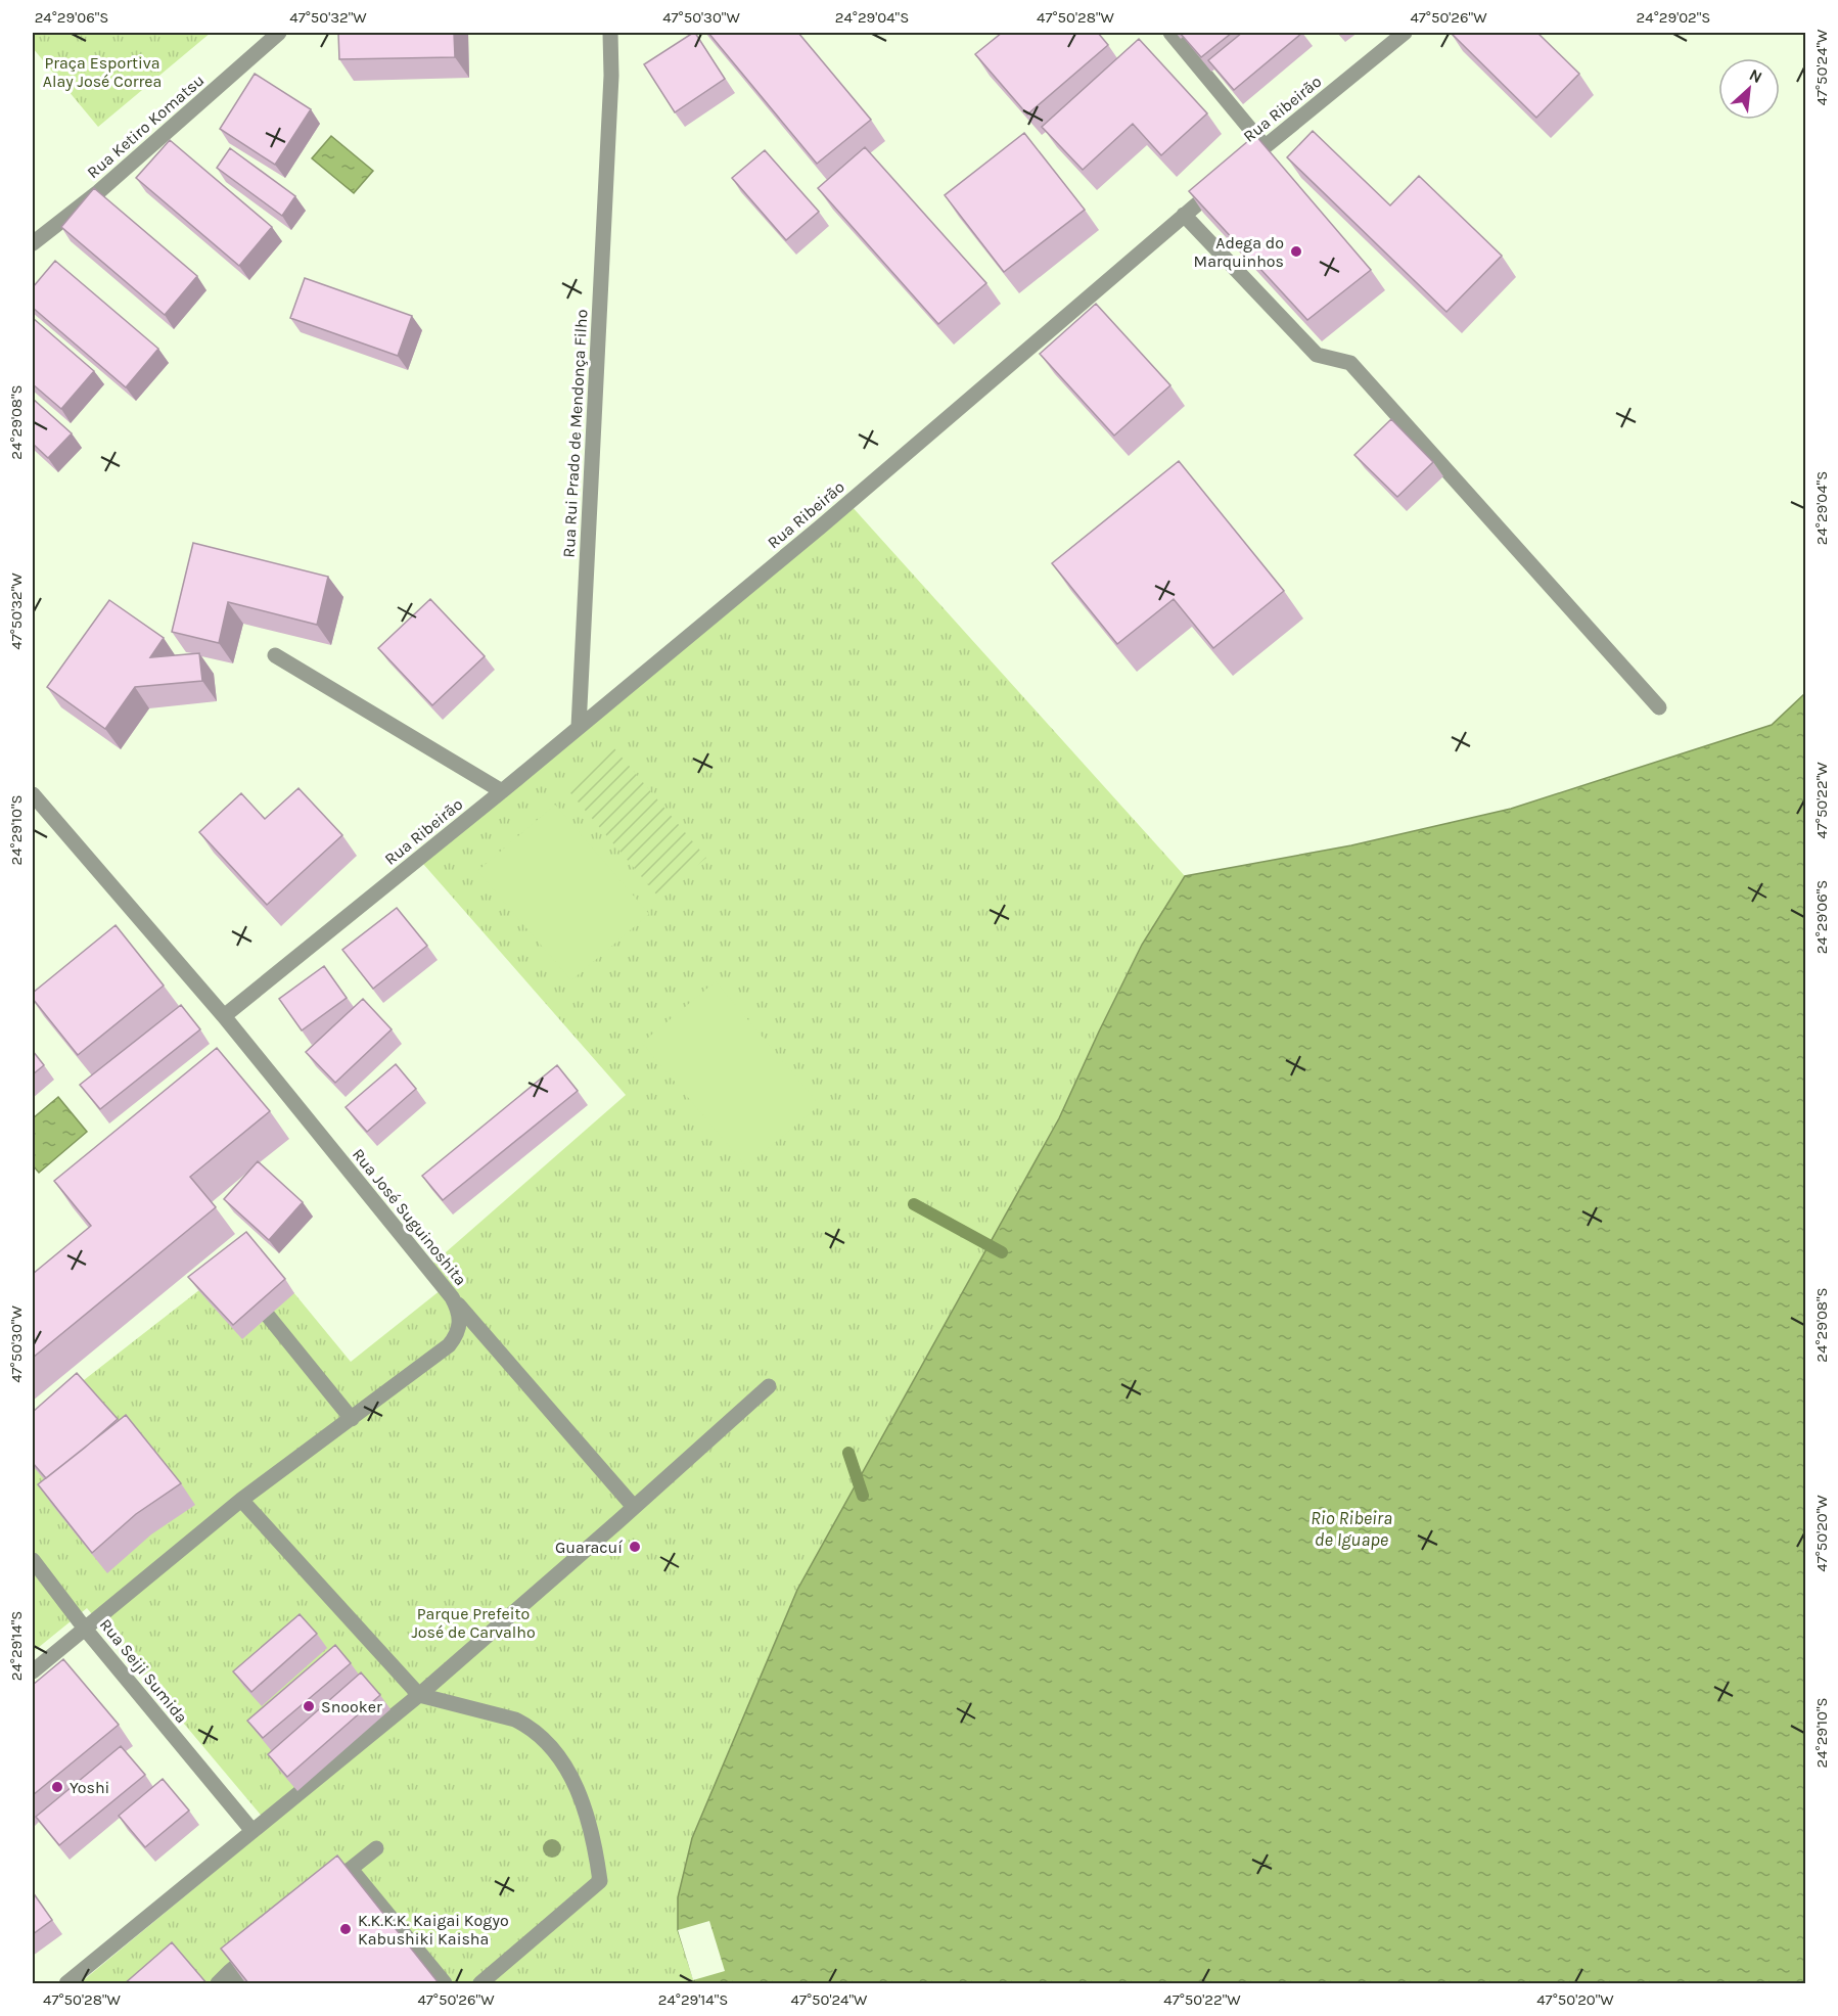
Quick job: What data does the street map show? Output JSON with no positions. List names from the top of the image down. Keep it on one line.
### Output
{"streets":{"street":["Rua Ribeirão","Rua Ketiro Komatsu","Rua Rui Prado de Mendonça Filho","Rua José Suguinoshita","Rua Seiji Sumida"]},"crossings":[["Rua Ribeirão","Rua Rui Prado de Mendonça Filho"],["Rua Ribeirão","Rua José Suguinoshita"],["Rua José Suguinoshita","Rua Seiji Sumida"]],"water":["Rio Ribeira de Iguape"],"parks":["Praça Esportiva Alay José Correa","Parque Prefeito José de Carvalho"],"places":["Adega do Marquinhos","Guaracuí","Snooker","Yoshi","K.K.K.K. Kaigai Kogyo Kabushiki Kaisha"],"north":"top right","coordinates":["24°29'06\"S","47°50'32\"W","47°50'30\"W","24°29'04\"S","47°50'28\"W","47°50'26\"W","24°29'02\"S","47°50'24\"W","24°29'08\"S","47°50'22\"W","24°29'10\"S","47°50'20\"W","24°29'14\"S"]}
